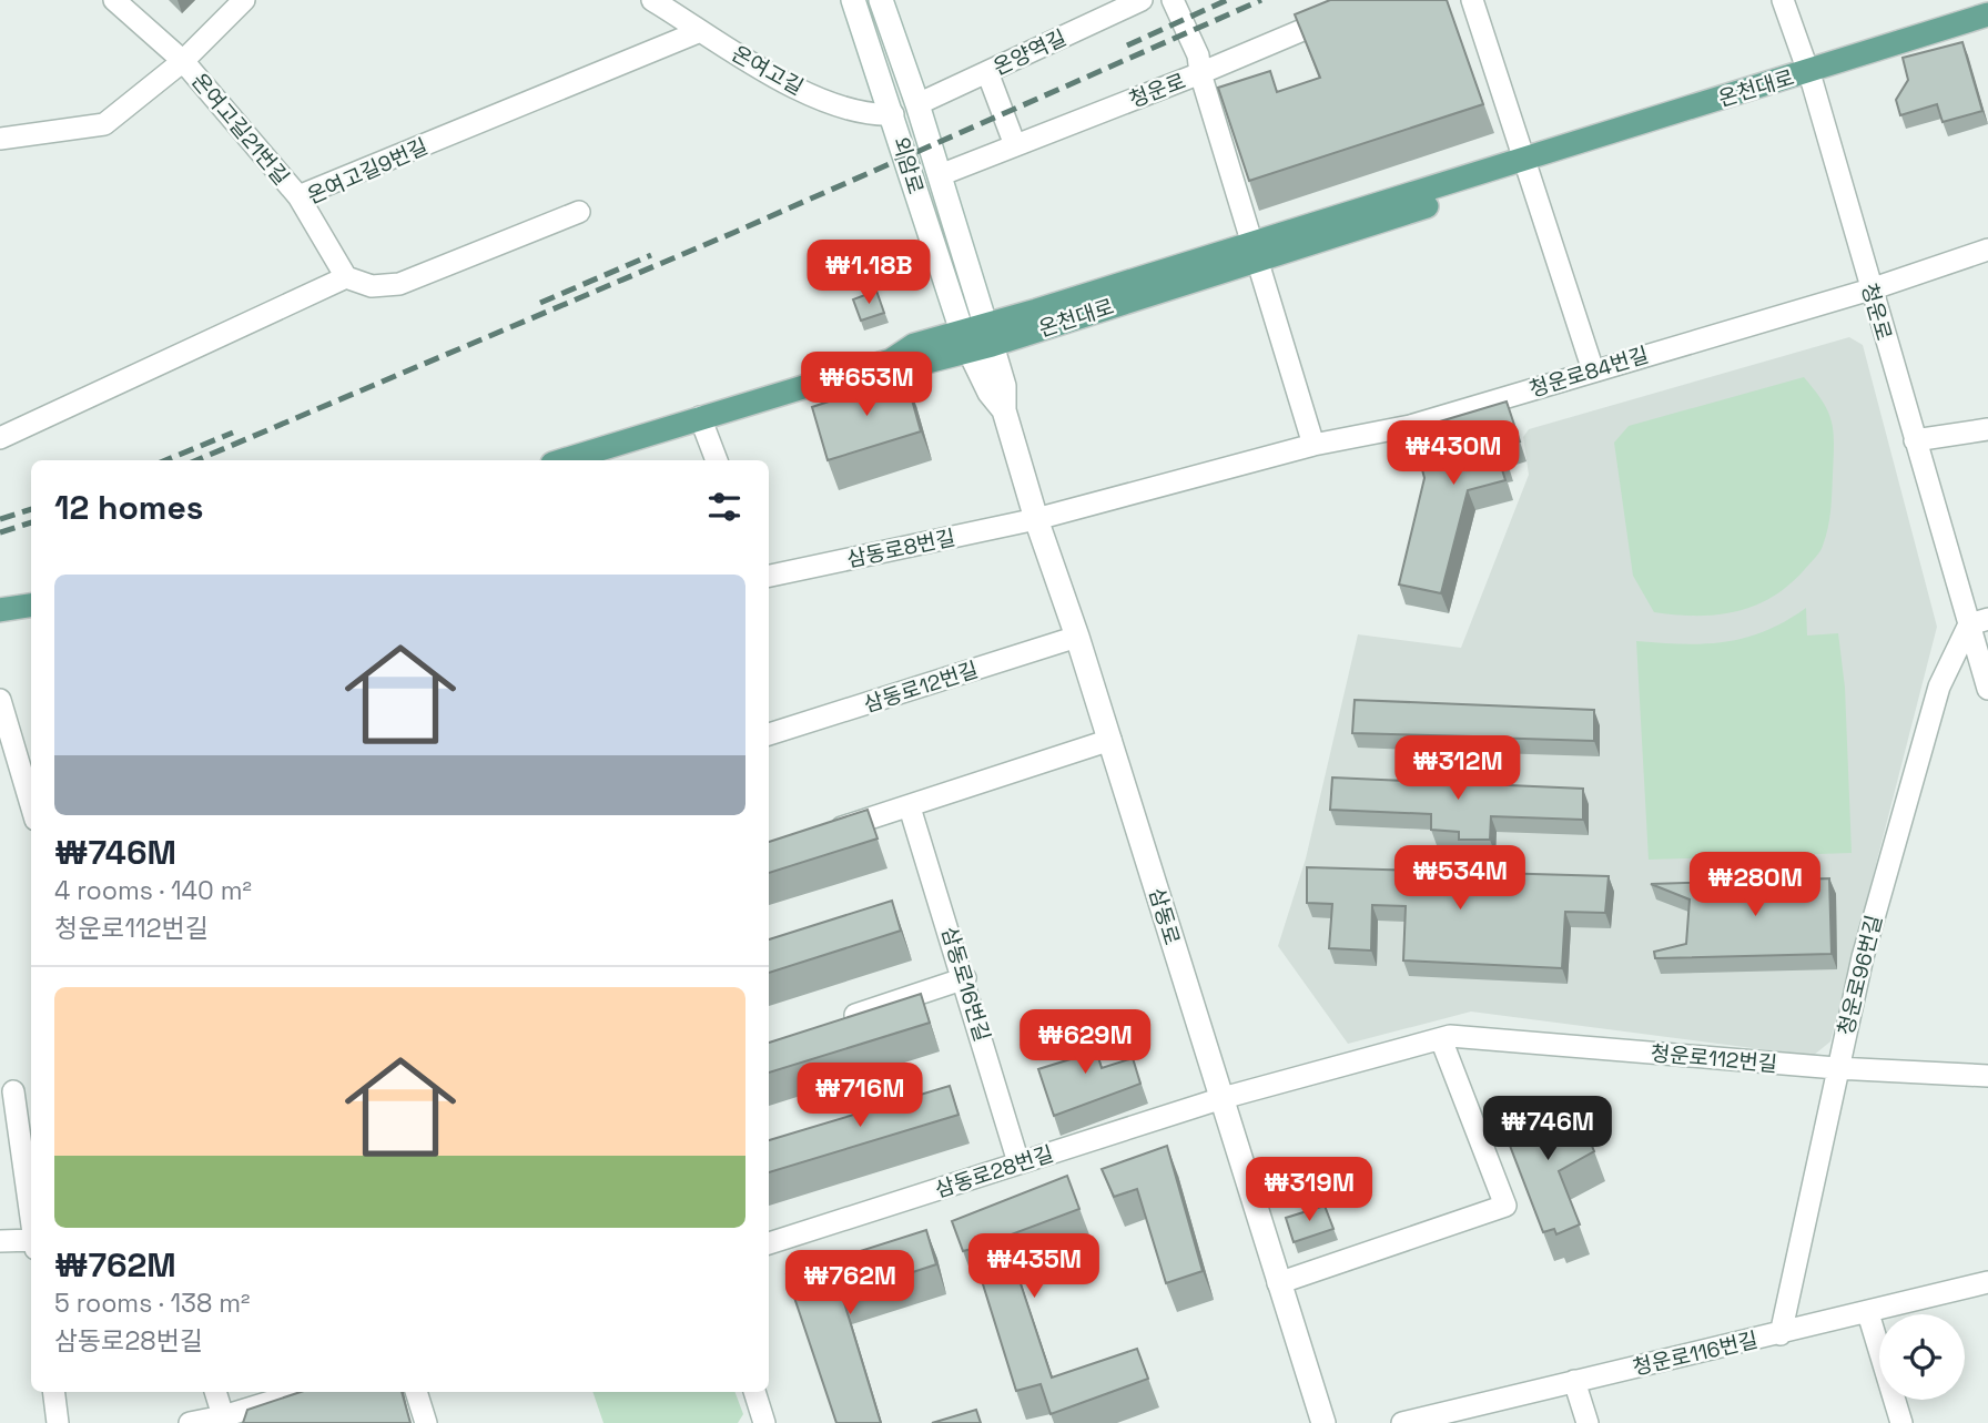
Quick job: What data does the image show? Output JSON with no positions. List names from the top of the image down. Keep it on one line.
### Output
{"streets":{"main road":["온천대로"],"street":["온양역길","온여고길","청운로","온여고길21번길","외암로","온여고길9번길","청운로84번길","삼동로8번길","삼동로12번길","삼동로","청운로96번길","삼동로16번길","청운로112번길","삼동로28번길","청운로116번길"]},"crossings":[["온양역길","외암로"],["온여고길","외암로"],["온여고길","온여고길9번길"],["온천대로","청운로"],["온천대로","외암로"],["온천대로","삼동로"],["청운로","외암로"],["청운로","청운로84번길"],["청운로","청운로96번길"],["온여고길21번길","온여고길9번길"],["외암로","삼동로"],["청운로84번길","삼동로8번길"],["청운로84번길","삼동로"],["삼동로8번길","삼동로"],["삼동로12번길","삼동로"],["삼동로","청운로112번길"],["삼동로","삼동로28번길"],["청운로96번길","청운로112번길"],["청운로96번길","청운로116번길"],["삼동로16번길","삼동로28번길"],["청운로112번길","삼동로28번길"]],"page":{"price":["₩1.18B","₩653M","₩430M","₩312M","₩534M","₩280M","₩629M","₩716M","₩746M","₩319M","₩435M","₩762M"],"heading":"12 homes","list":[{"name":"₩746M","note":"4 rooms · 140 m² · 청운로112번길"},{"name":"₩762M","note":"5 rooms · 138 m² · 삼동로28번길"}]}}
